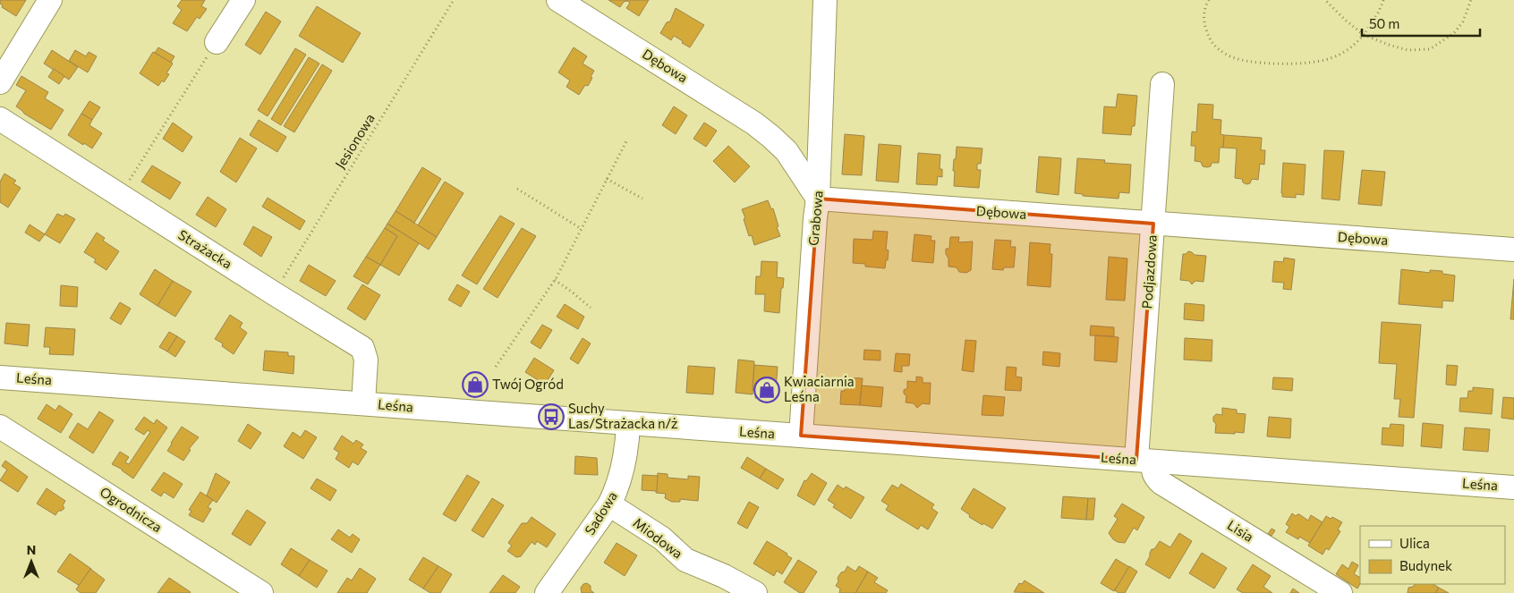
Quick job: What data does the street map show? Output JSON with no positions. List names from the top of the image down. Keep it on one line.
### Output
{"streets":{"street":["Dębowa","Grabowa","Strażacka","Podjazdowa","Leśna","Ogrodnicza","Sadowa","Lisia","Miodowa"],"path":["Jesionowa"]},"crossings":[["Dębowa","Grabowa"],["Dębowa","Podjazdowa"],["Jesionowa","Strażacka"],["Grabowa","Leśna"],["Strażacka","Leśna"],["Podjazdowa","Leśna"],["Podjazdowa","Lisia"],["Leśna","Sadowa"],["Leśna","Lisia"],["Sadowa","Miodowa"]],"places":{"shop":["Twój Ogród","Kwiaciarnia Leśna"],"bus stop":["Suchy Las/Strażacka n/ż"]},"legend":["Ulica","Budynek"],"scale_bar":"50 m","north":"top"}
